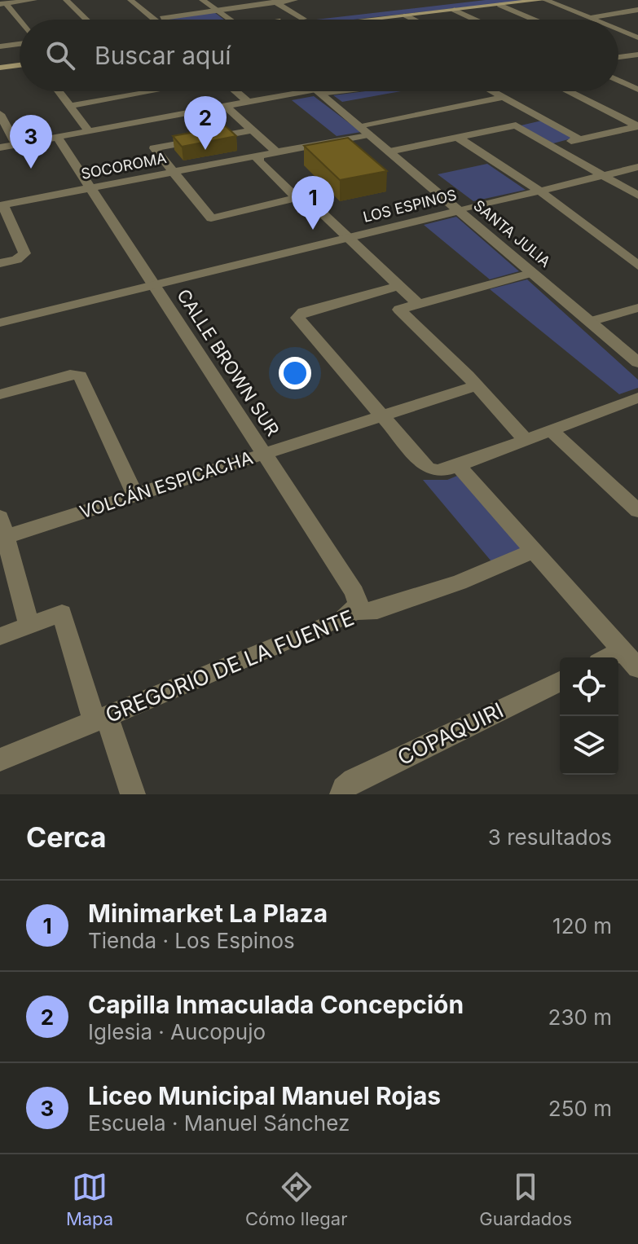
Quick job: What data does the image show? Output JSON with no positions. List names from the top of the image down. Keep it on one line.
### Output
{"streets":{"street":["SOCOROMA","LOS ESPINOS","SANTA JULIA","CALLE BROWN SUR","VOLCÁN ESPICACHA","GREGORIO DE LA FUENTE","COPAQUIRI"]},"crossings":[["SOCOROMA","SANTA JULIA"],["SOCOROMA","CALLE BROWN SUR"],["LOS ESPINOS","SANTA JULIA"],["LOS ESPINOS","CALLE BROWN SUR"],["CALLE BROWN SUR","VOLCÁN ESPICACHA"],["CALLE BROWN SUR","GREGORIO DE LA FUENTE"]],"page":{"search":"Buscar aquí","pins":["2","3","1"],"heading":["Cerca","3 resultados"],"list":[{"mark":"1","name":"Minimarket La Plaza","note":"Tienda · Los Espinos","value":"120 m"},{"mark":"2","name":"Capilla Inmaculada Concepción","note":"Iglesia · Aucopujo","value":"230 m"},{"mark":"3","name":"Liceo Municipal Manuel Rojas","note":"Escuela · Manuel Sánchez","value":"250 m"}],"nav":["Mapa","Cómo llegar","Guardados"]}}
